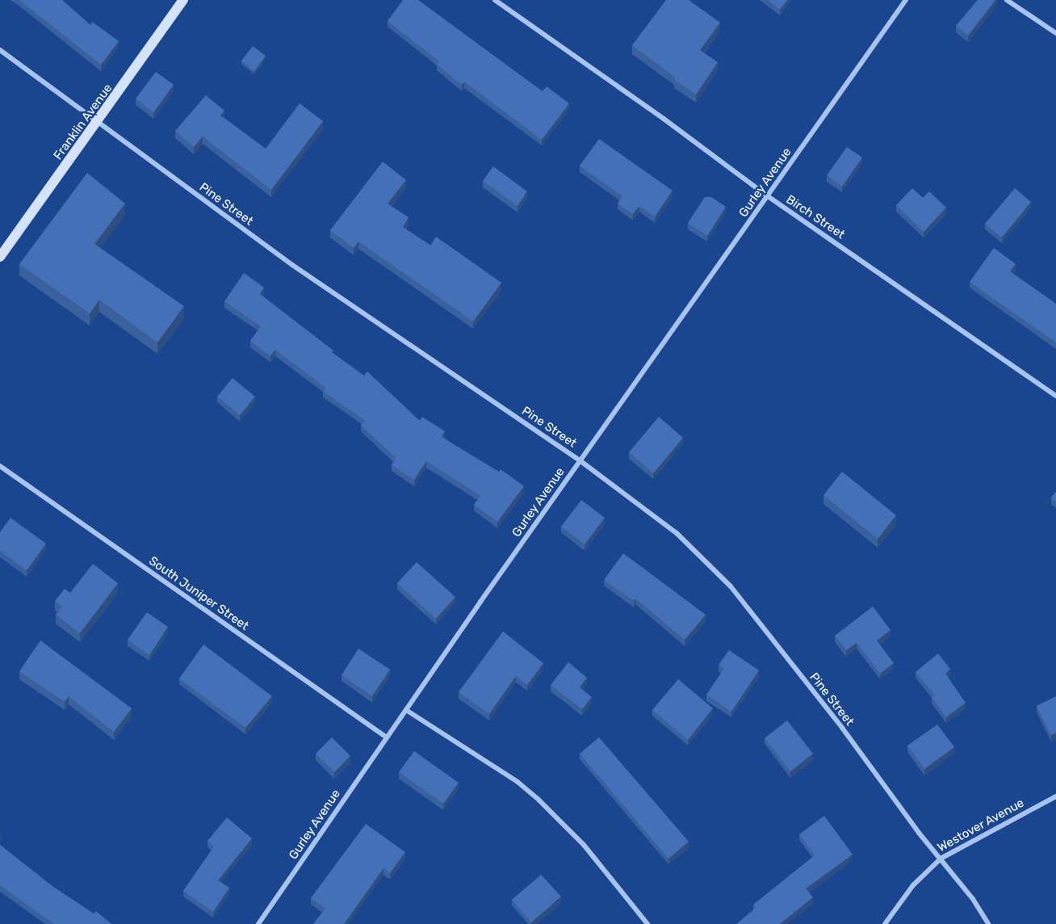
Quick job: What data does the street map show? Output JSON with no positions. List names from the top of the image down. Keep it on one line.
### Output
{"streets":{"street":["Franklin Avenue","Gurley Avenue","Pine Street","Birch Street","South Juniper Street","Westover Avenue"]},"crossings":[["Franklin Avenue","Pine Street"],["Gurley Avenue","Pine Street"],["Gurley Avenue","Birch Street"],["Gurley Avenue","South Juniper Street"],["Pine Street","Westover Avenue"]]}
